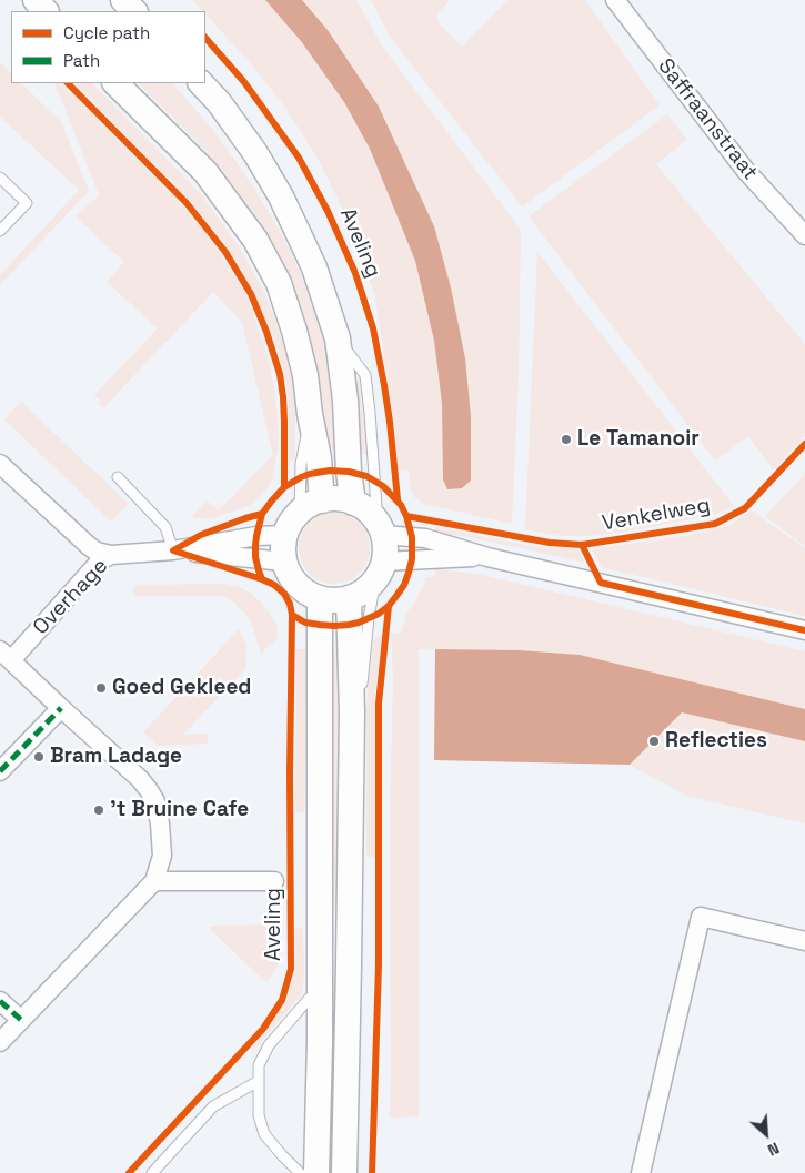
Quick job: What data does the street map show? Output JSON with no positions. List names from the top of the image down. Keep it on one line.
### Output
{"streets":{"street":["Saffraanstraat","Overhage"],"cycle path":["Aveling","Venkelweg"]},"places":["Le Tamanoir","Goed Gekleed","Reflecties","Bram Ladage","'t Bruine Cafe"],"legend":["Cycle path","Path"],"north":"bottom right"}
